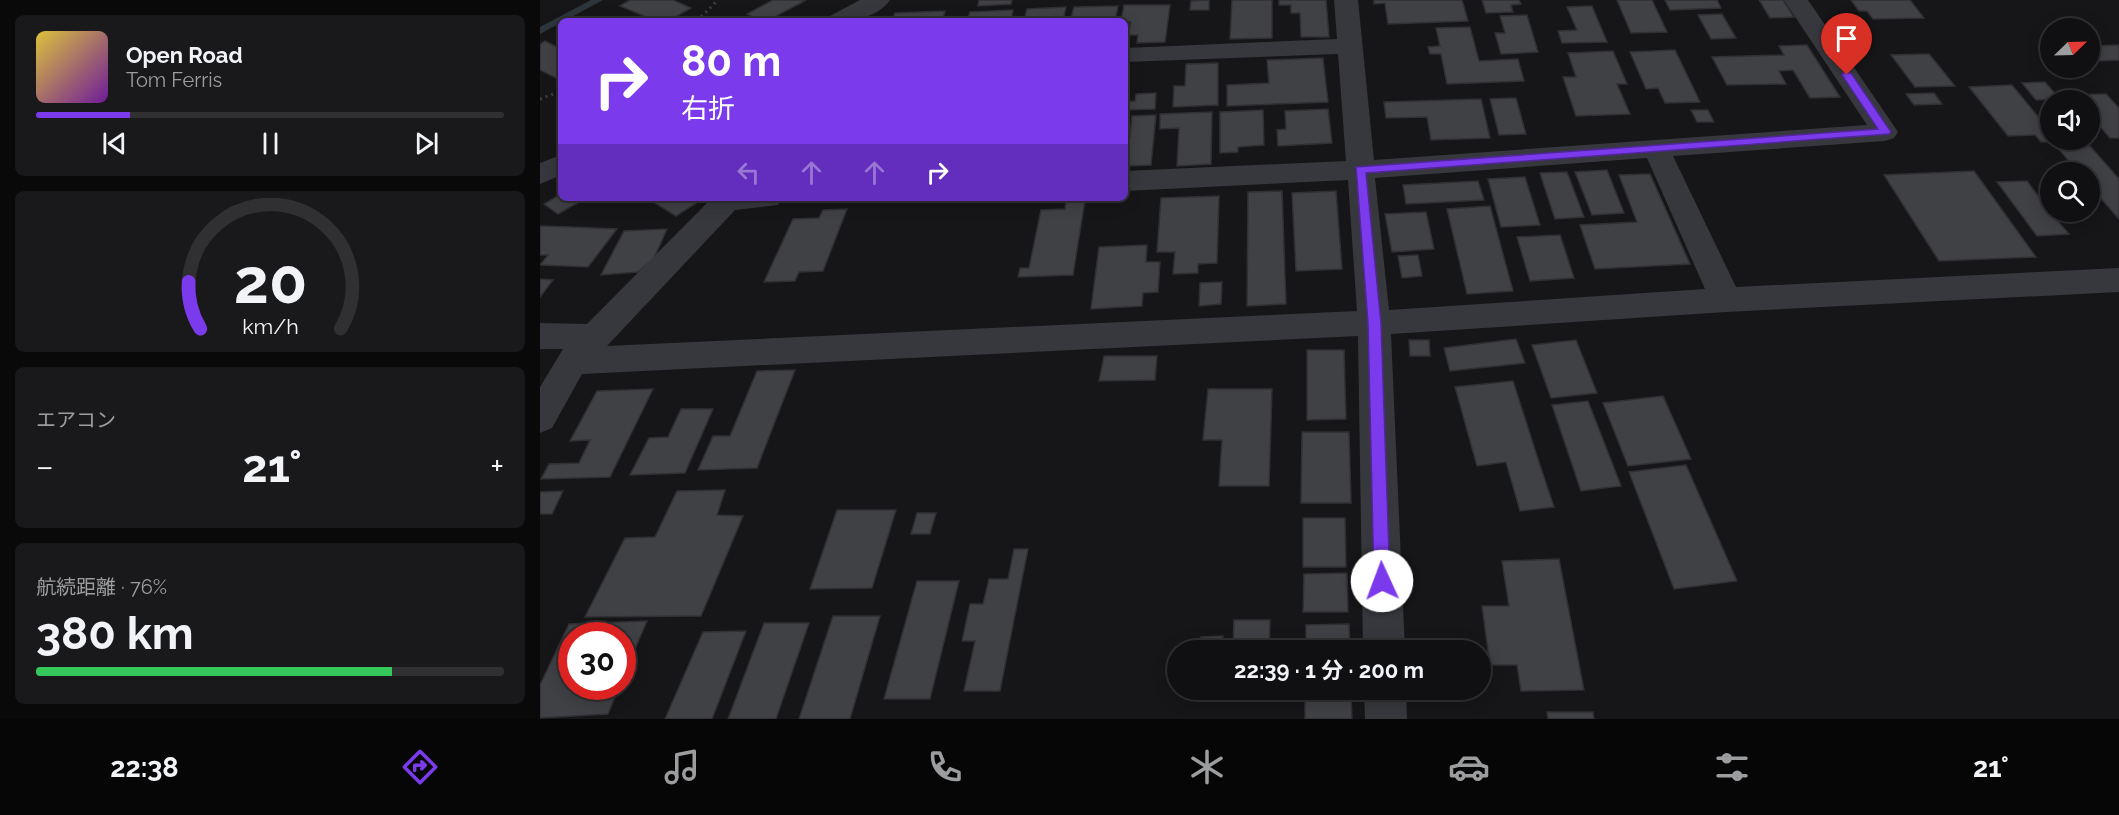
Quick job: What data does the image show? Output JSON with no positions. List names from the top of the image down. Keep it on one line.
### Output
{"north":"top right","page":{"turn":["80 m","右折"],"song":["Open Road","Tom Ferris"],"tile":["エアコン",["航続距離 · 76%","380 km"]],"heat":["−","21°","+"],"limit":"30","trip":"22:39 · 1 分 · 200 m","tabs":["22:38","21°"],"gauge":["20","km/h"]}}
